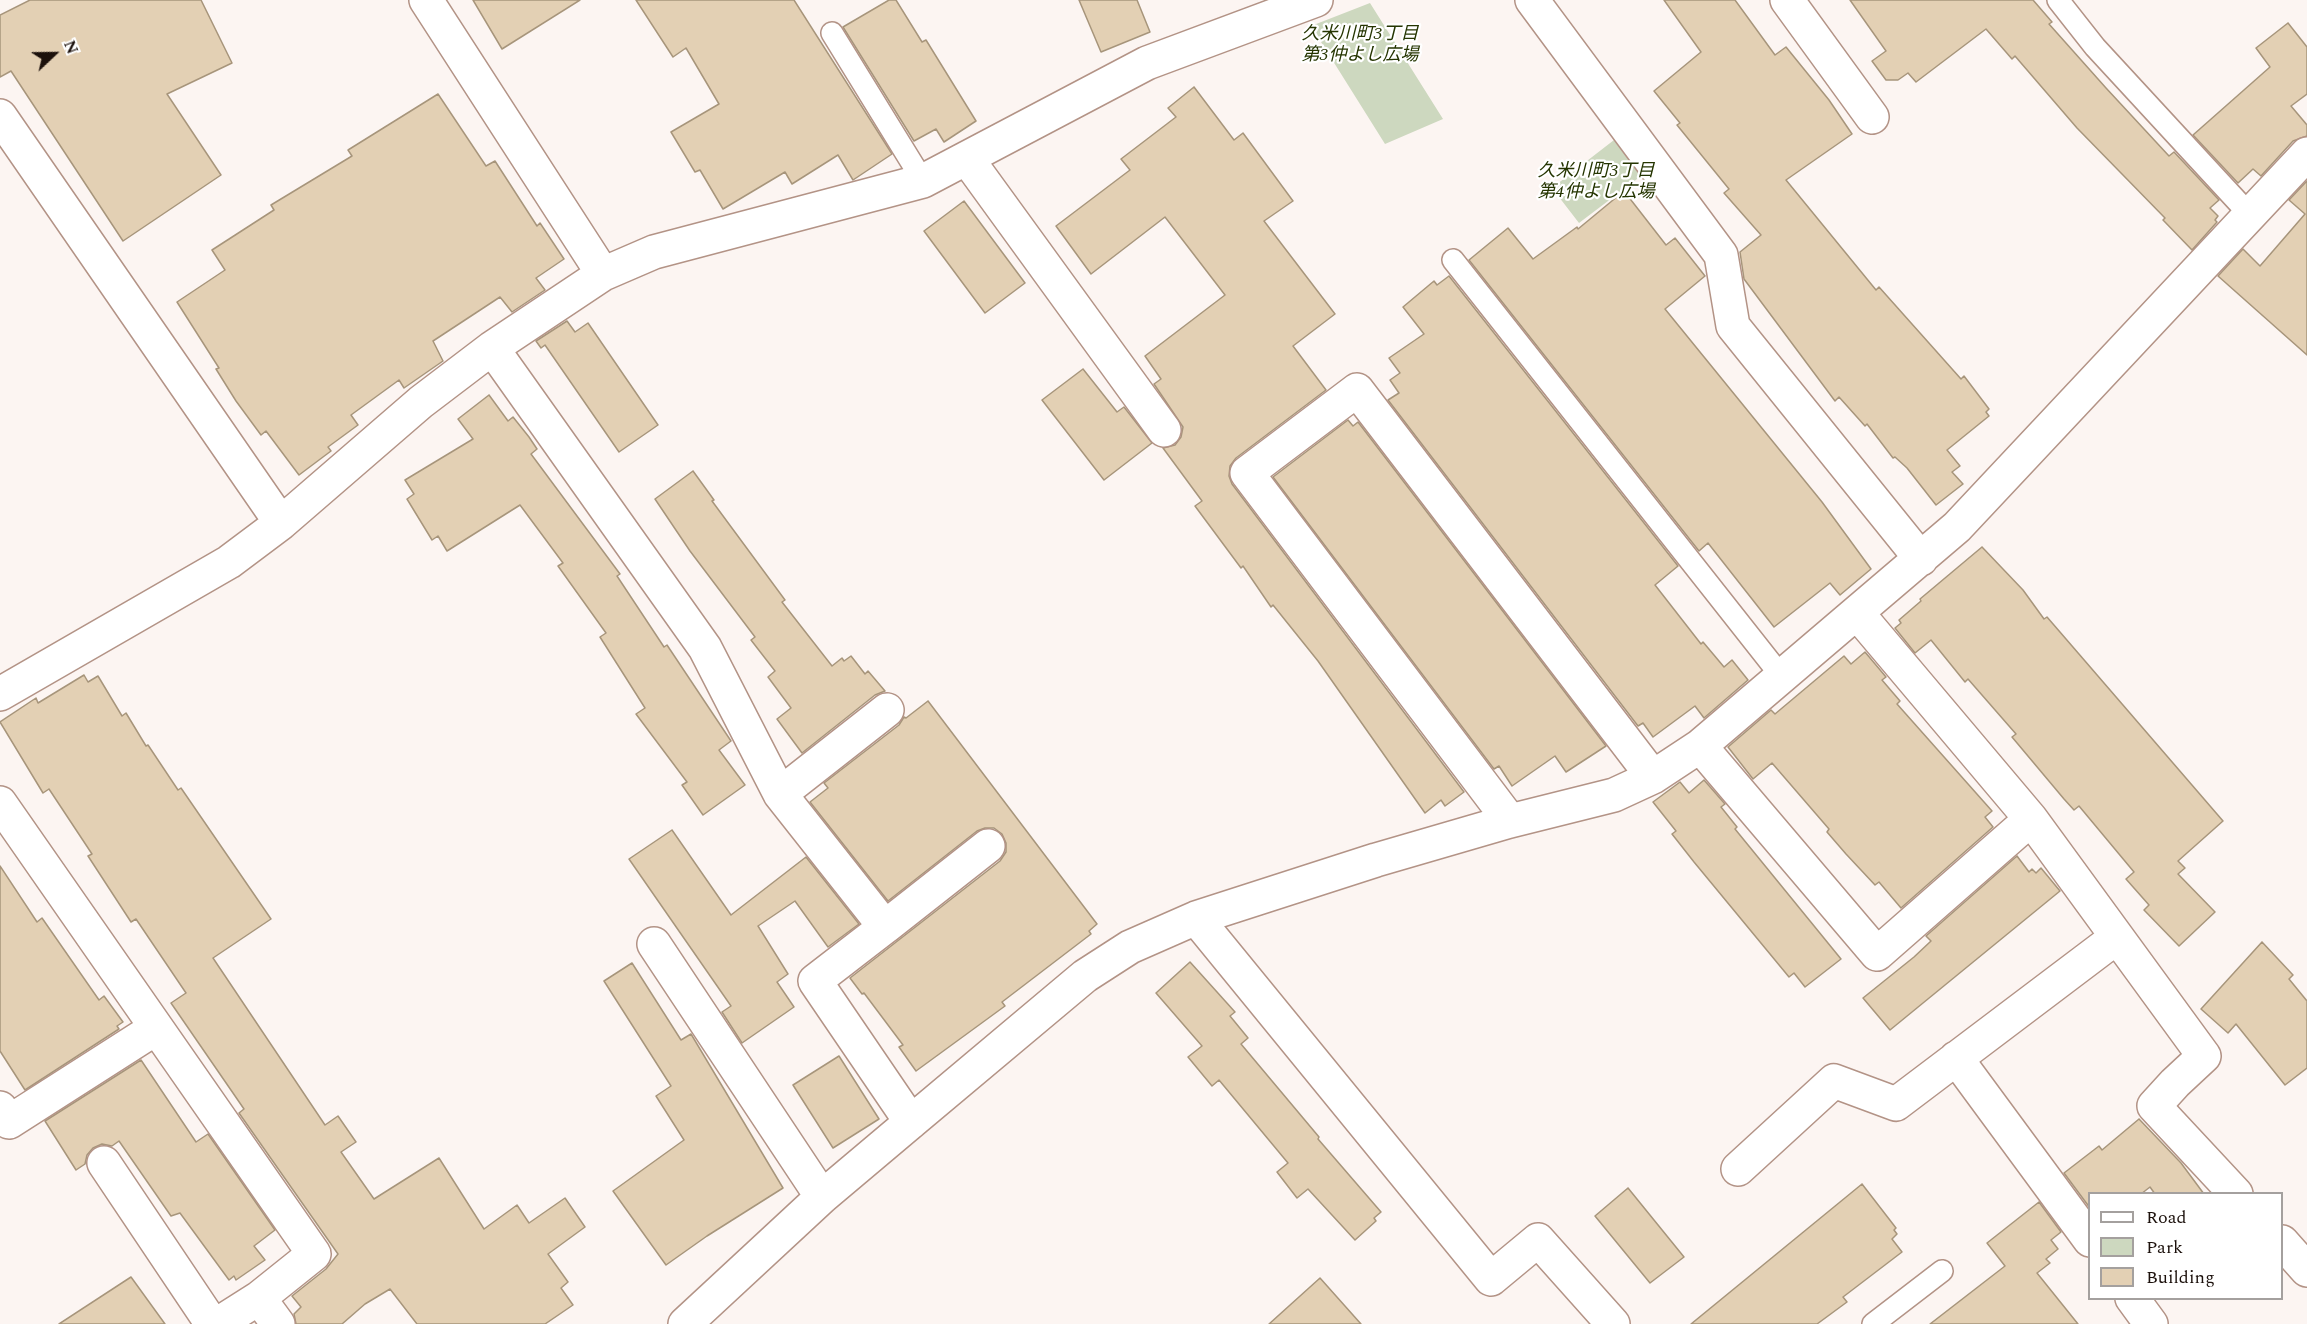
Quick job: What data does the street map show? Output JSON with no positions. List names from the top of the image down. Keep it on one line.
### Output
{"parks":["久米川町3丁目 第3仲よし広場","久米川町3丁目 第4仲よし広場"],"legend":["Road","Park","Building"],"north":"right"}
